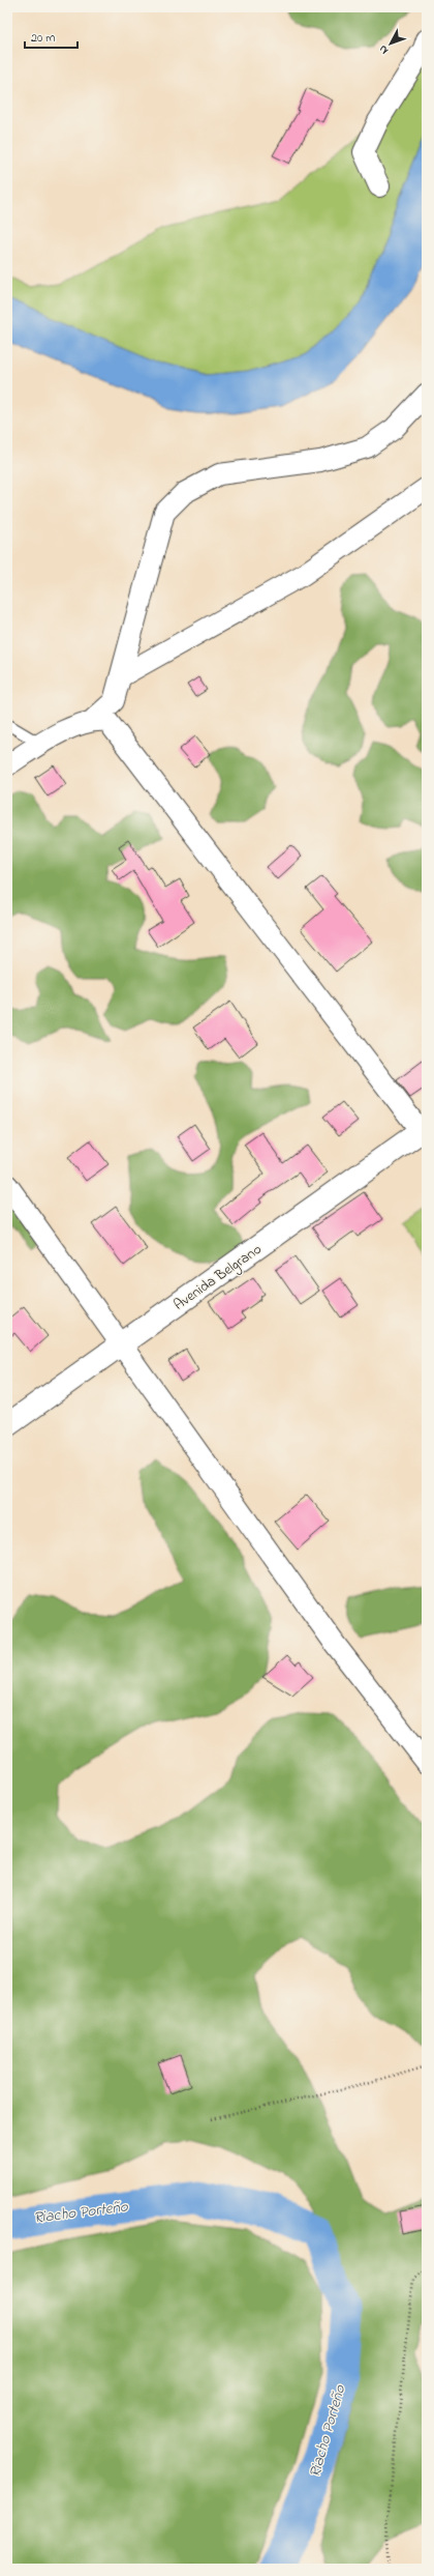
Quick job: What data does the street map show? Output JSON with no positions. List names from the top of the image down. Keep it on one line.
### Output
{"streets":{"street":["Avenida Belgrano"]},"water":["Riacho Porteño"],"scale_bar":"20 m","north":"bottom left"}
